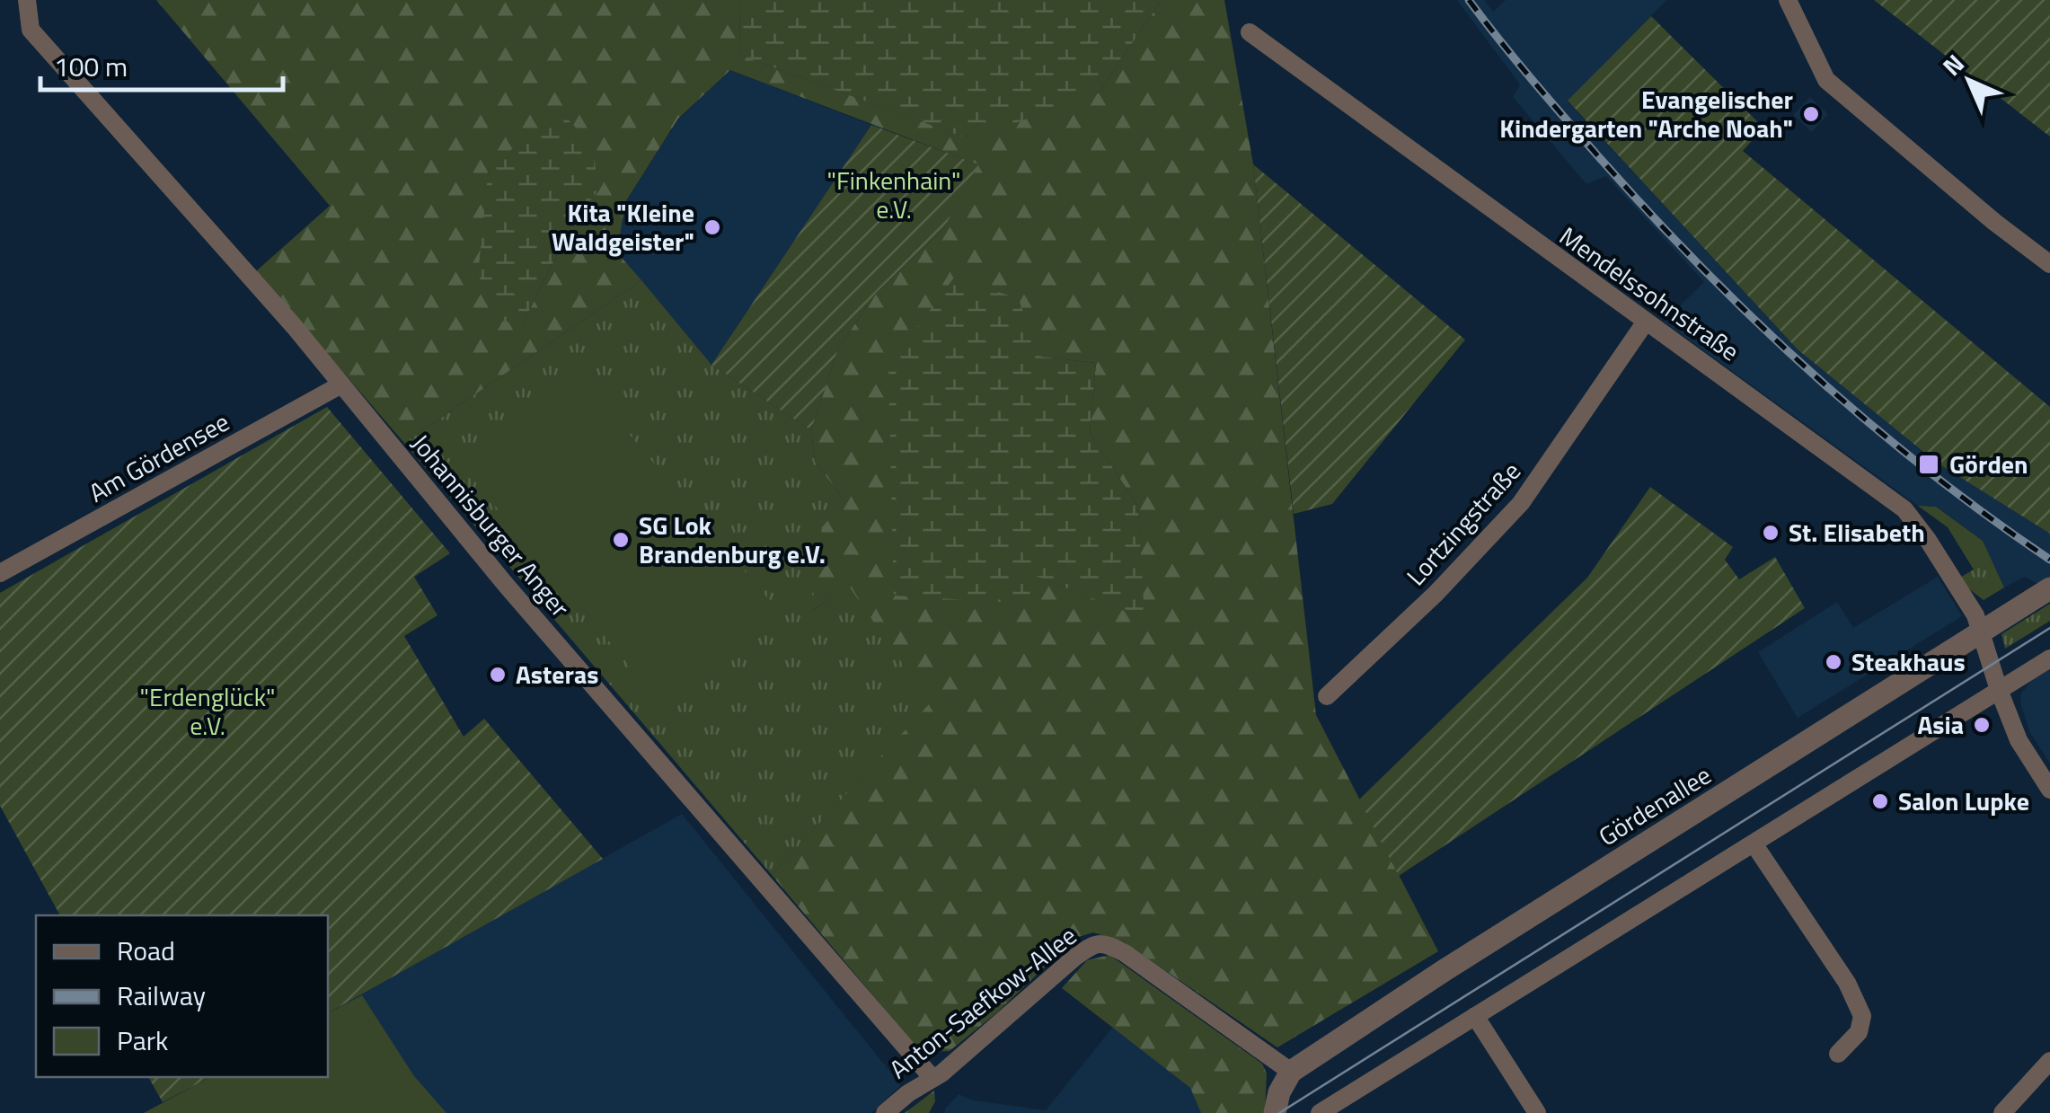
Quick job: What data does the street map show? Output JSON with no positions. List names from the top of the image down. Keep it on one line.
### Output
{"streets":{"street":["Mendelssohnstraße","Am Gördensee","Lortzingstraße","Johannisburger Anger","Gördenallee","Anton-Saefkow-Allee"]},"crossings":[["Mendelssohnstraße","Lortzingstraße"],["Mendelssohnstraße","Gördenallee"],["Am Gördensee","Johannisburger Anger"],["Johannisburger Anger","Anton-Saefkow-Allee"],["Gördenallee","Anton-Saefkow-Allee"]],"parks":["\"Finkenhain\" e.V.","\"Erdenglück\" e.V."],"places":{"other":["Evangelischer Kindergarten \"Arche Noah\"","Kita \"Kleine Waldgeister\"","St. Elisabeth","SG Lok Brandenburg e.V.","Steakhaus","Asteras","Asia","Salon Lupke"],"transit":["Görden"]},"legend":["Road","Railway","Park"],"scale_bar":"100 m","north":"top left"}
